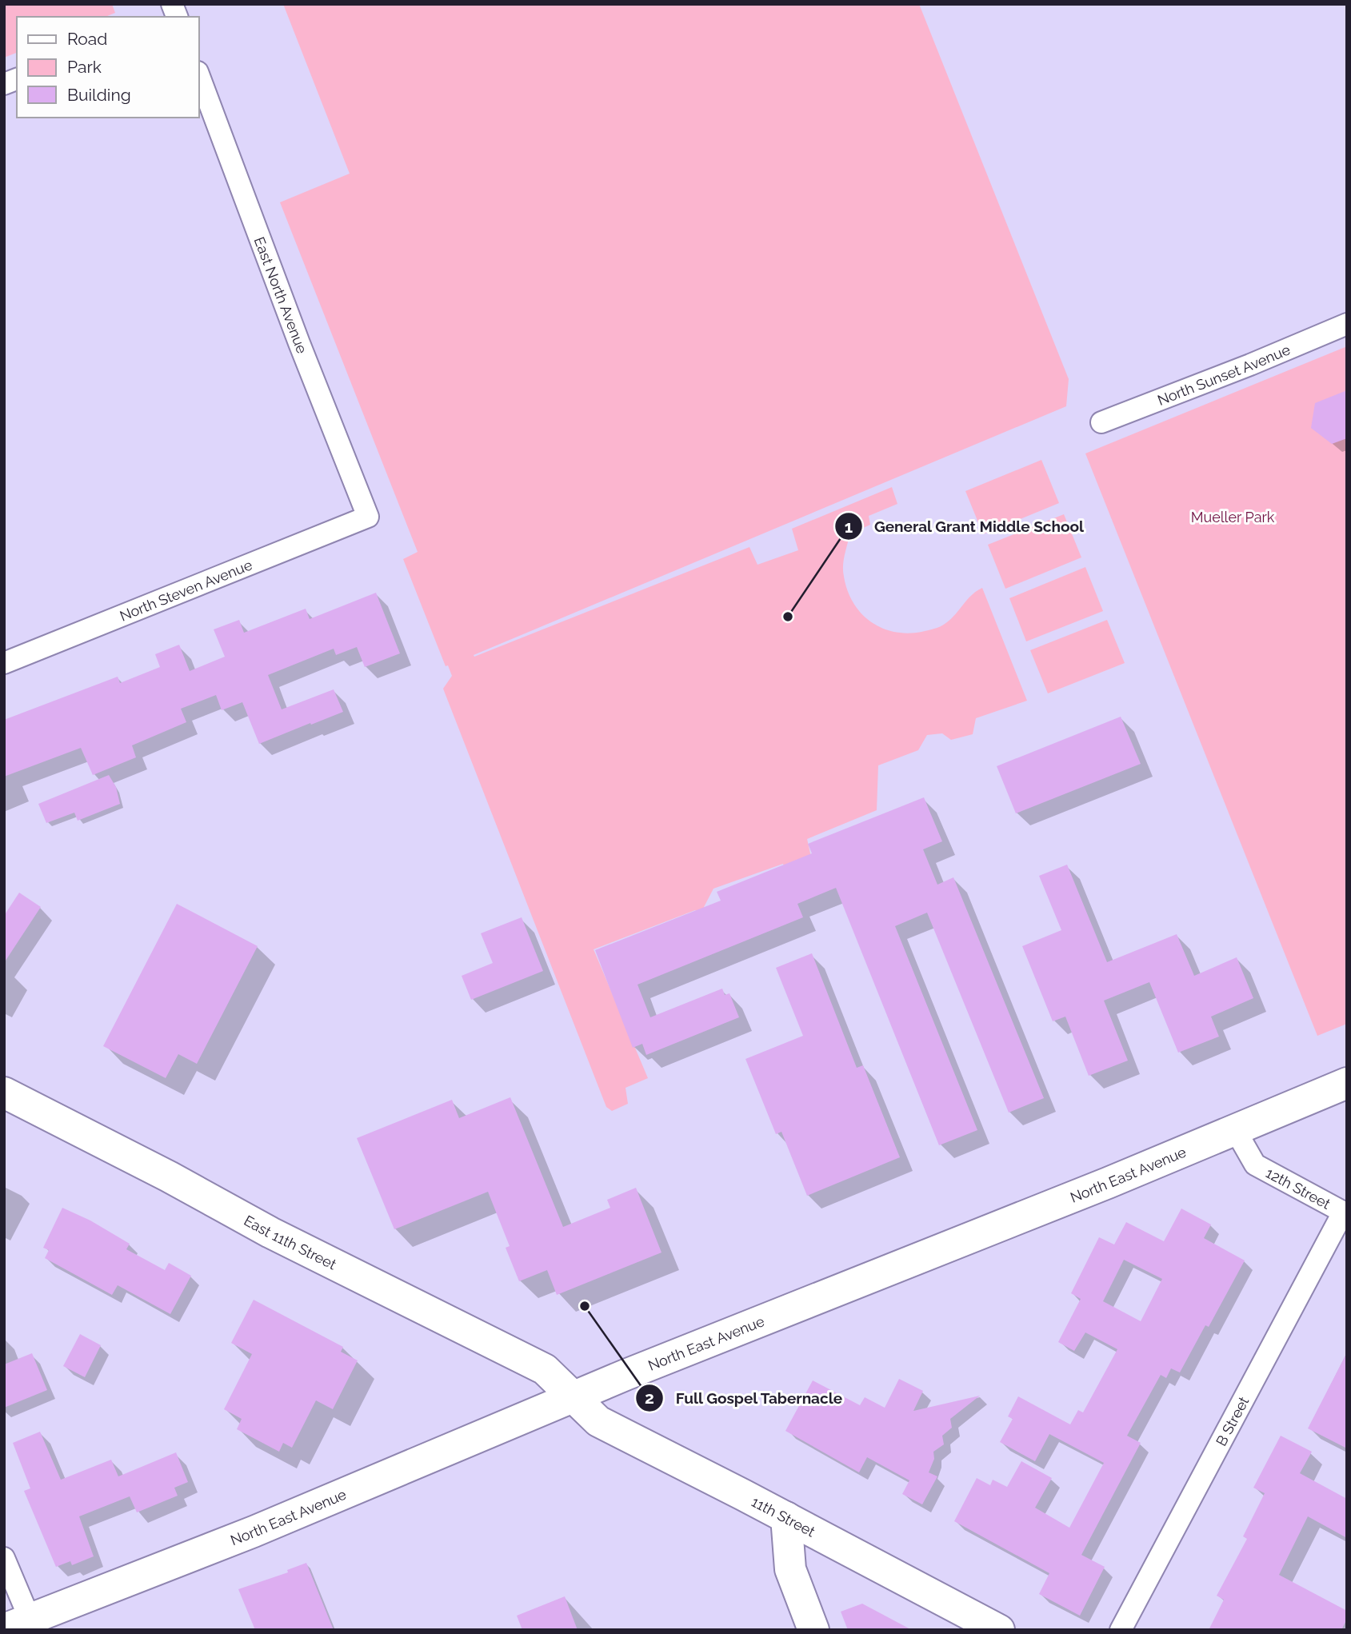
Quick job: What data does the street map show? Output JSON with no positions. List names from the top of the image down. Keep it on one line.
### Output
{"streets":{"street":["East North Avenue","North Sunset Avenue","North Steven Avenue","North East Avenue","12th Street","East 11th Street","B Street","11th Street"]},"crossings":[["East North Avenue","North Steven Avenue"],["North East Avenue","12th Street"],["North East Avenue","East 11th Street"],["North East Avenue","11th Street"],["12th Street","B Street"],["East 11th Street","11th Street"]],"parks":["Mueller Park"],"places":["General Grant Middle School","Full Gospel Tabernacle"],"legend":["Road","Park","Building"]}
